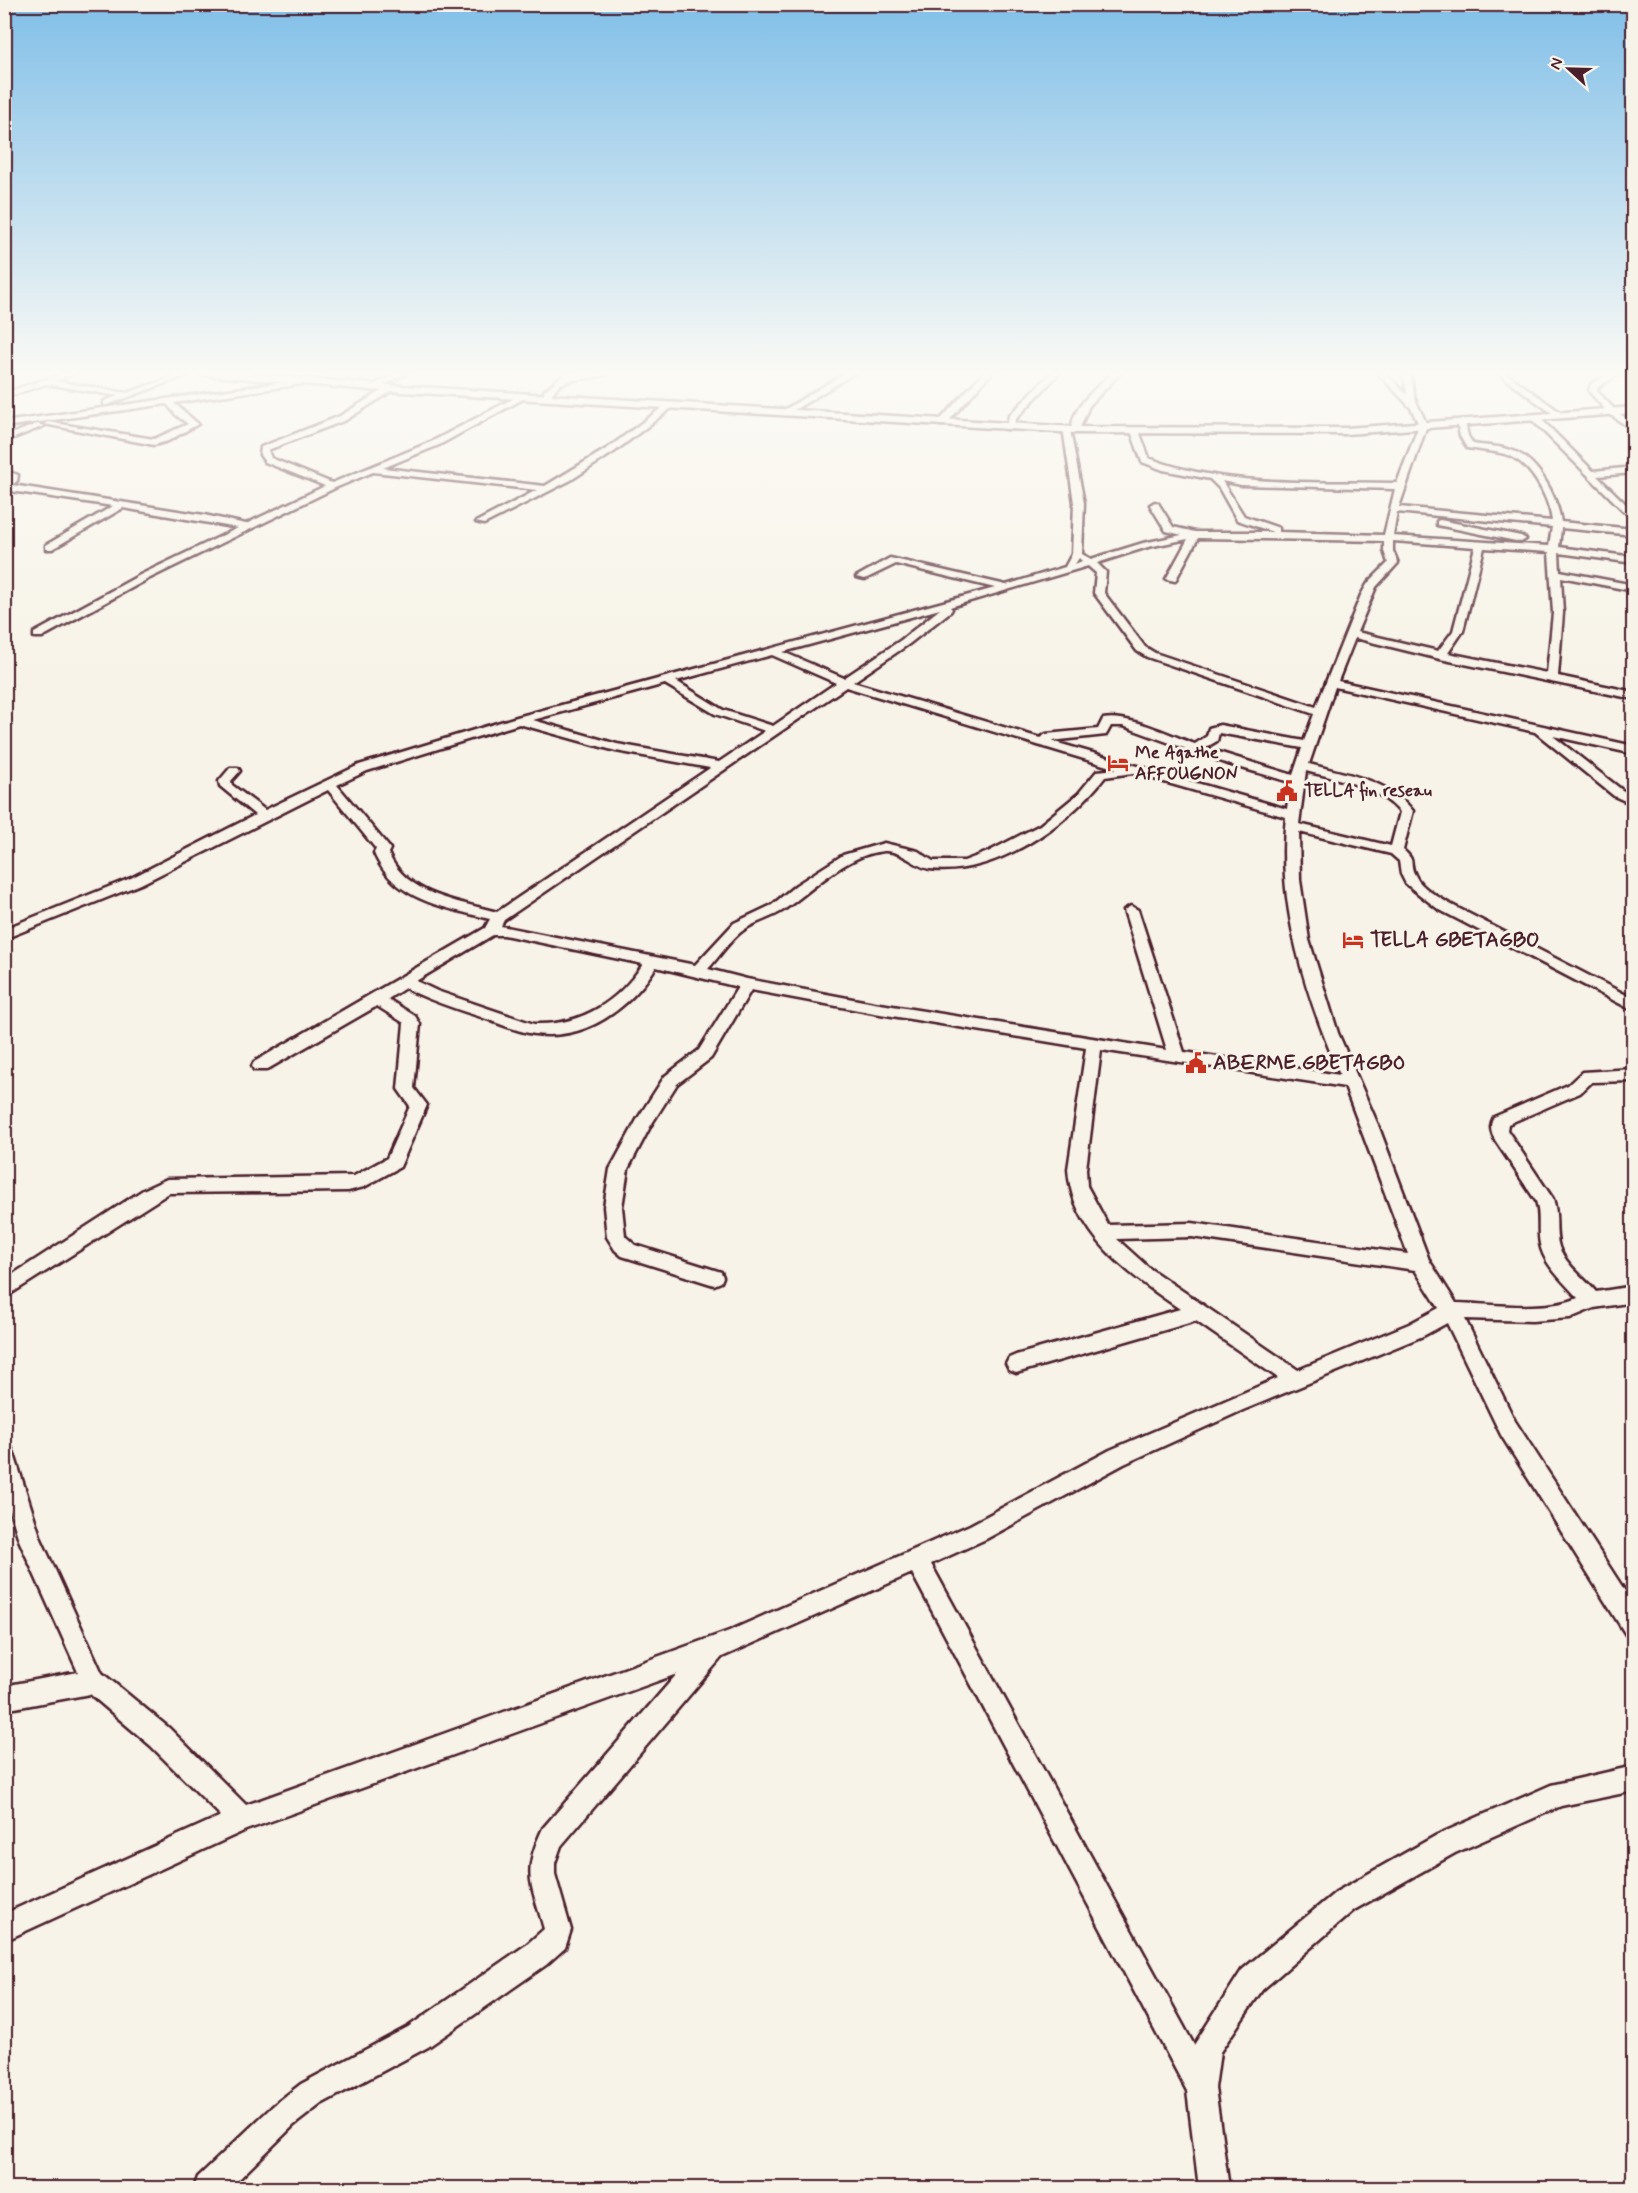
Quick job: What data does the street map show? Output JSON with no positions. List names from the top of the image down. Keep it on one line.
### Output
{"places":{"hotel":["Me Agathe AFFOUGNON","TELLA GBETAGBO"],"public building":["TELLA fin reseau","ABERME GBETAGBO"]},"north":"left"}
